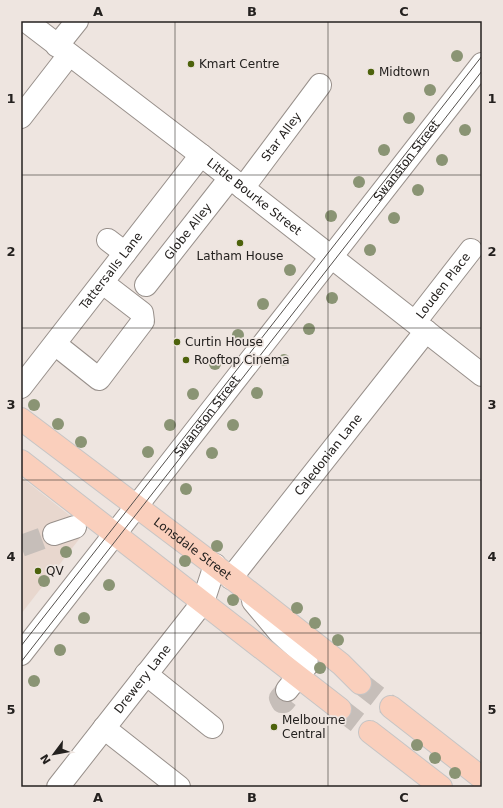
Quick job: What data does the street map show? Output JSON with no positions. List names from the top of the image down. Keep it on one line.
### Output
{"streets":{"main road":["Lonsdale Street"],"street":["Star Alley","Swanston Street","Little Bourke Street","Globe Alley","Tattersalls Lane","Louden Place","Caledonian Lane","Drewery Lane"]},"crossings":[["Star Alley","Little Bourke Street"],["Star Alley","Globe Alley"],["Swanston Street","Little Bourke Street"],["Swanston Street","Lonsdale Street"],["Little Bourke Street","Globe Alley"],["Little Bourke Street","Tattersalls Lane"],["Little Bourke Street","Louden Place"],["Little Bourke Street","Caledonian Lane"],["Louden Place","Caledonian Lane"],["Caledonian Lane","Lonsdale Street"],["Caledonian Lane","Drewery Lane"],["Lonsdale Street","Drewery Lane"]],"places":["Kmart Centre","Midtown","Latham House","Curtin House","Rooftop Cinema","QV","Melbourne Central"],"north":"bottom left","grid":{"columns":["A","B","C"],"rows":["1","2","3","4","5"]}}
